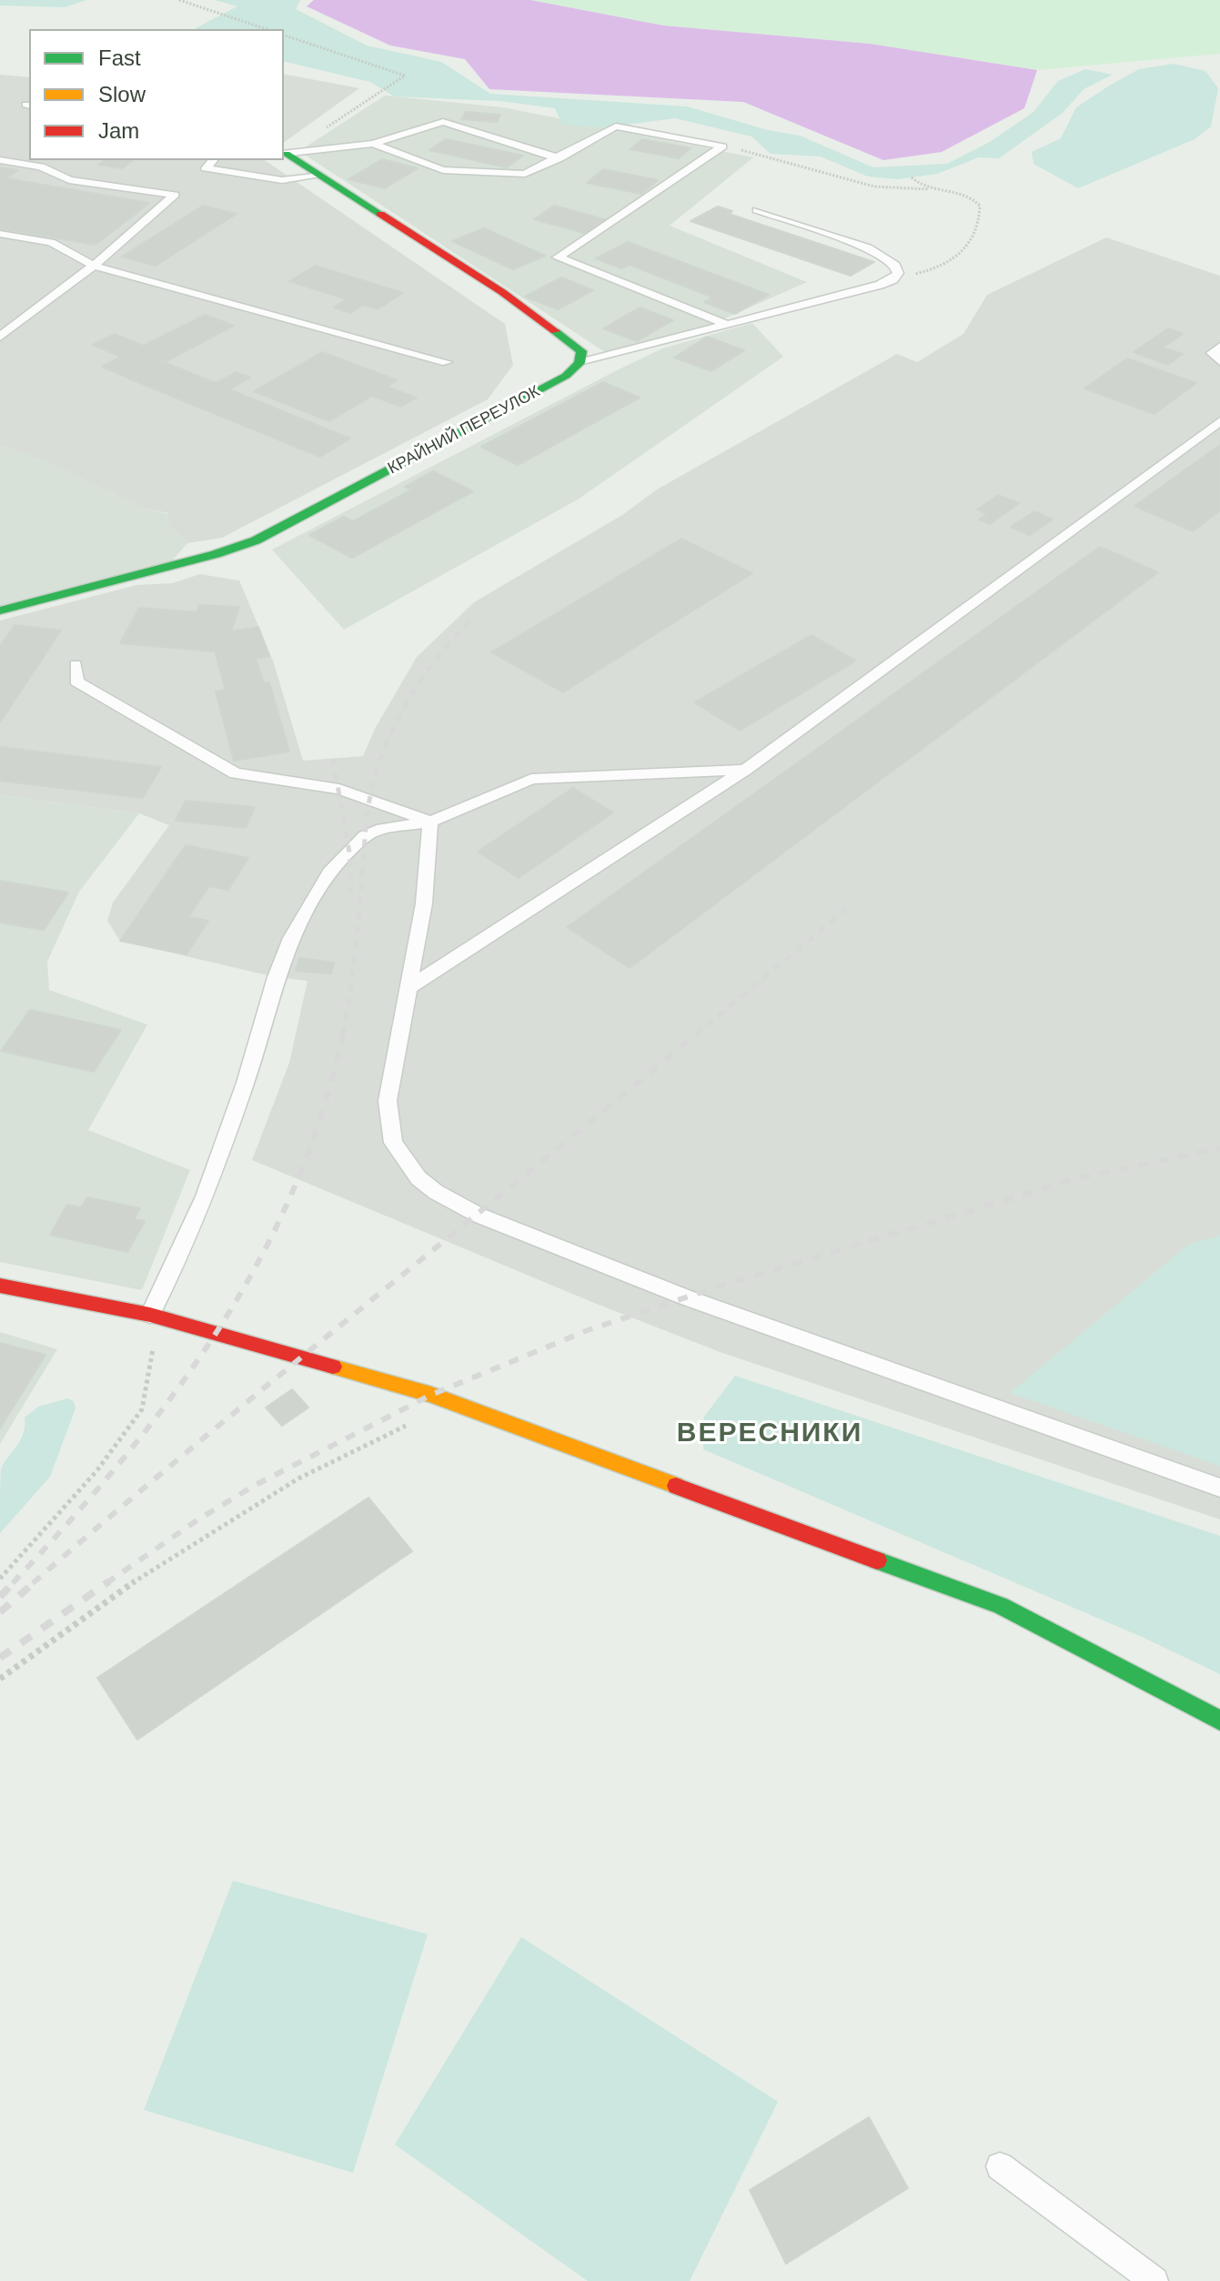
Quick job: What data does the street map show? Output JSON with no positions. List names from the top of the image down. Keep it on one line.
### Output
{"streets":{"street":["КРАЙНИЙ ПЕРЕУЛОК"]},"districts":["ВЕРЕСНИКИ"],"legend":["Fast","Slow","Jam"]}
